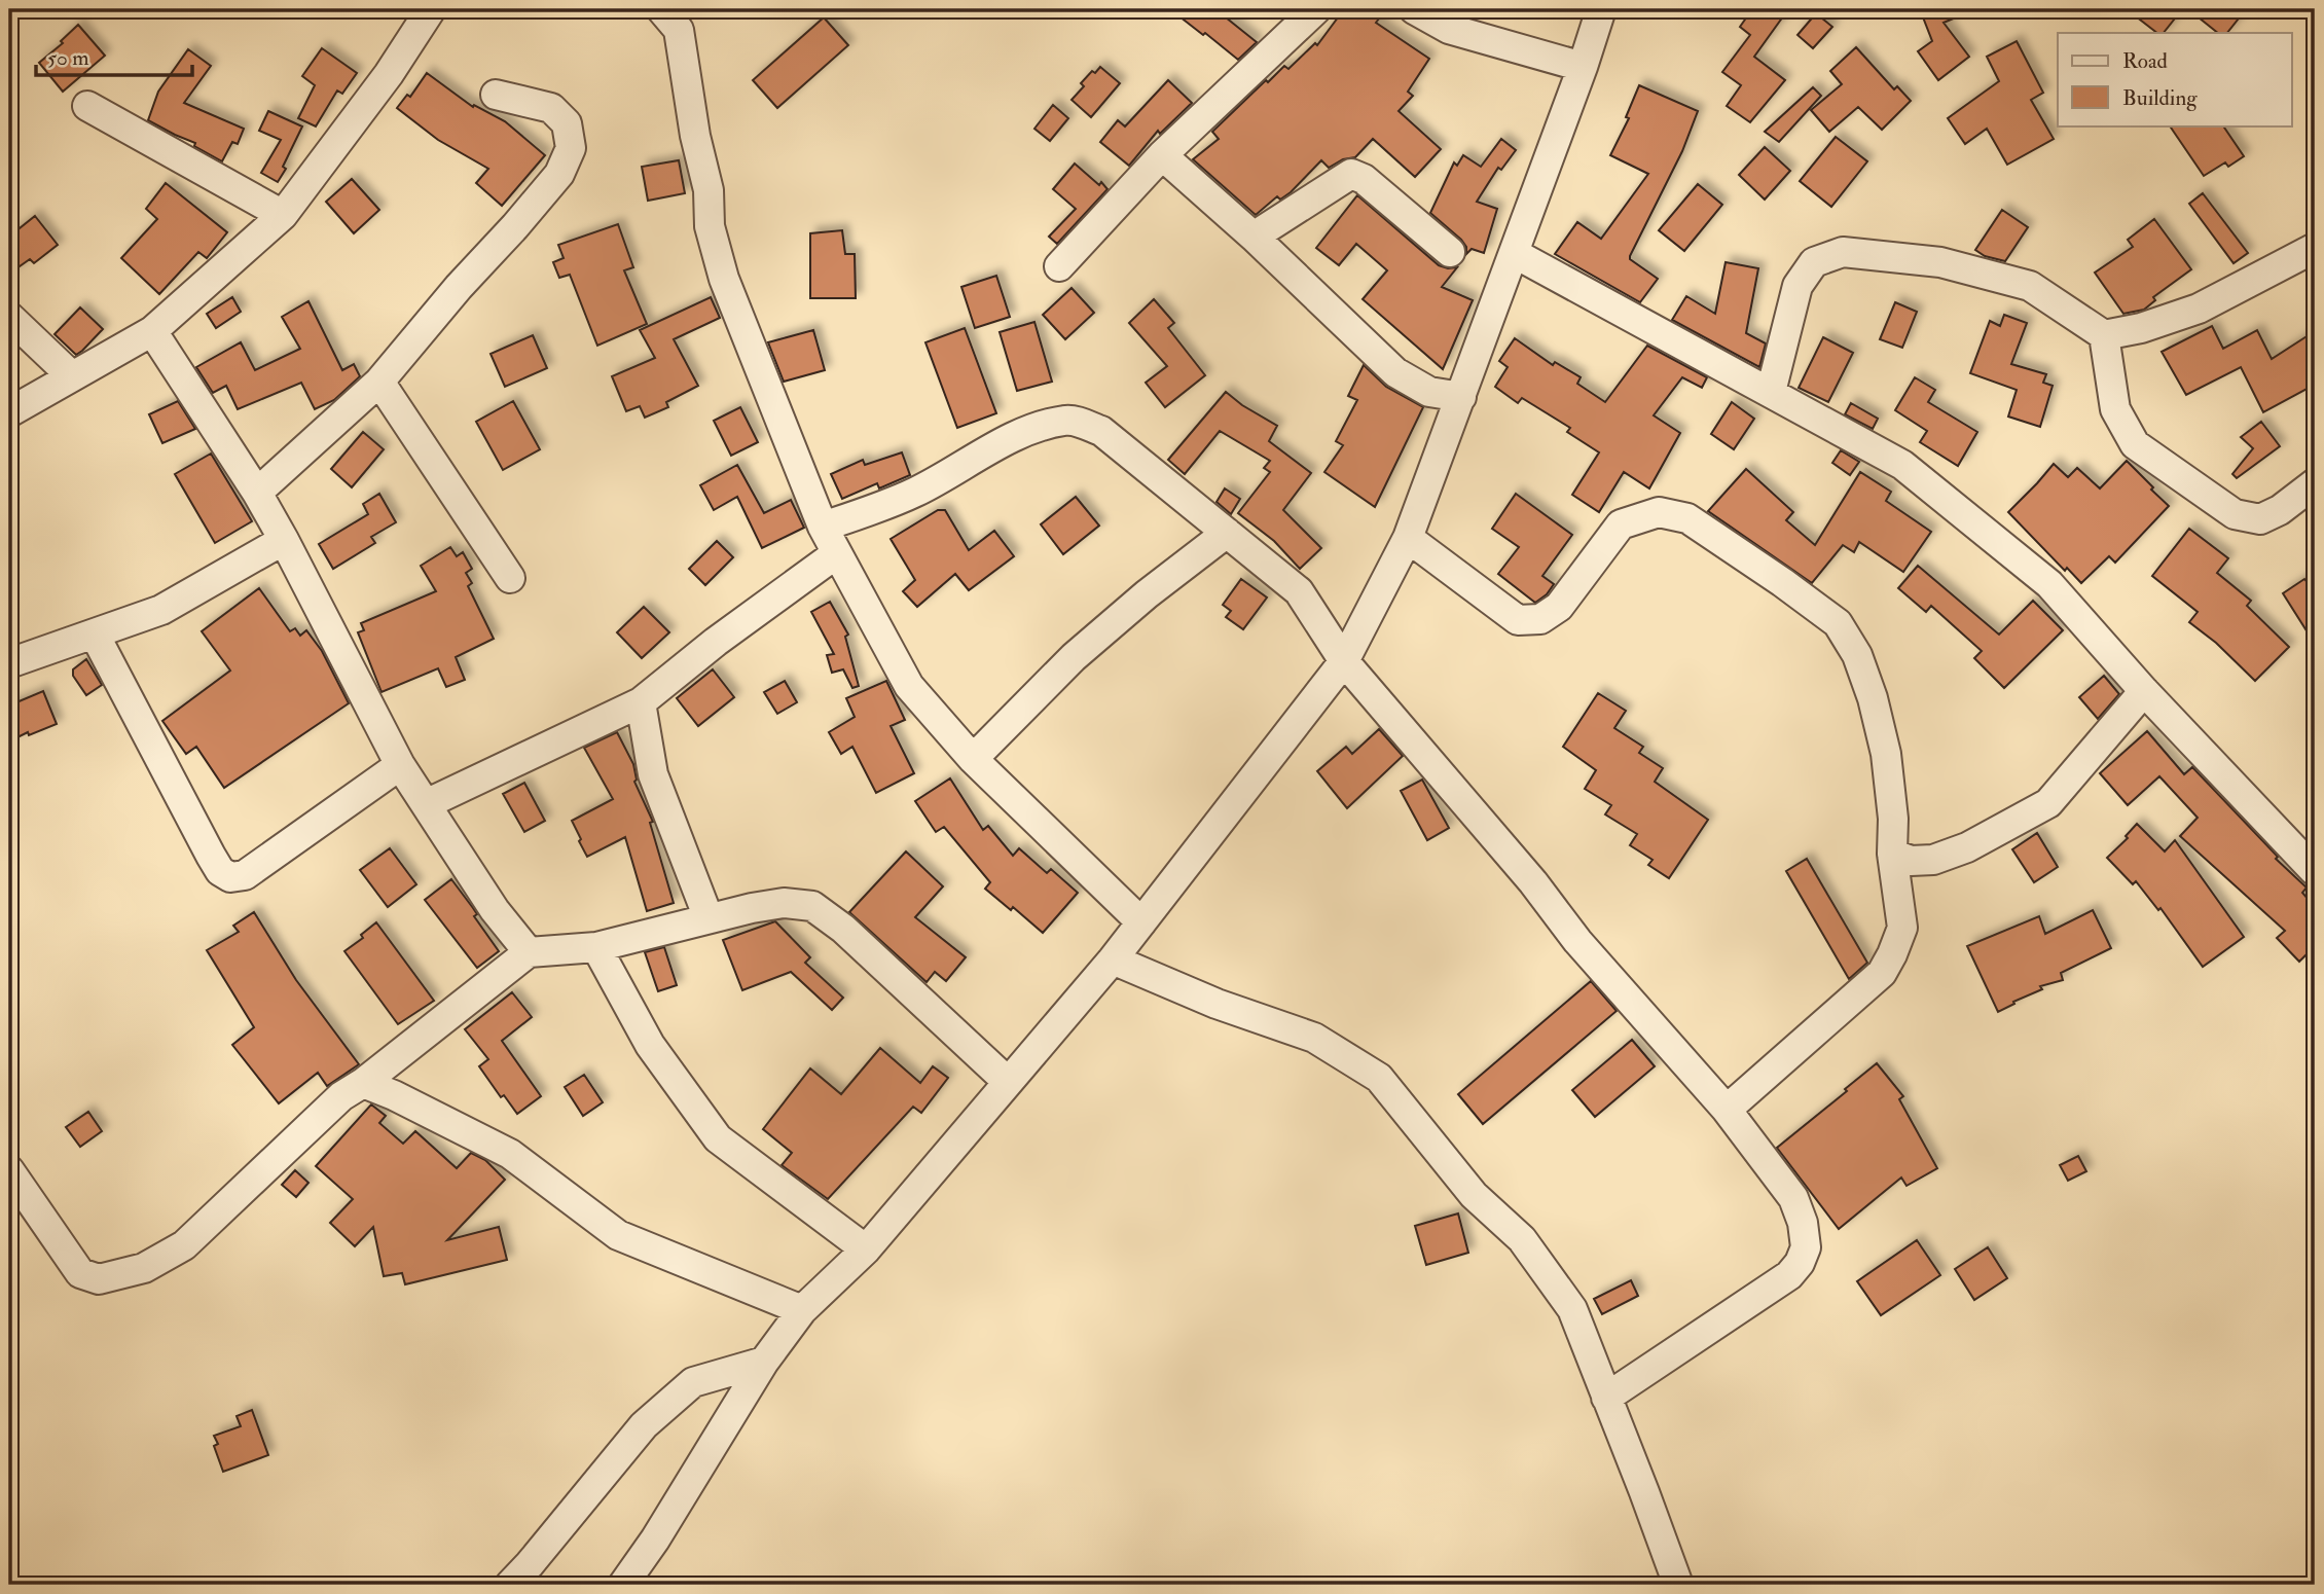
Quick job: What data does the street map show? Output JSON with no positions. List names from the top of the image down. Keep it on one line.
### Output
{"legend":["Road","Building"],"scale_bar":"50 m"}
